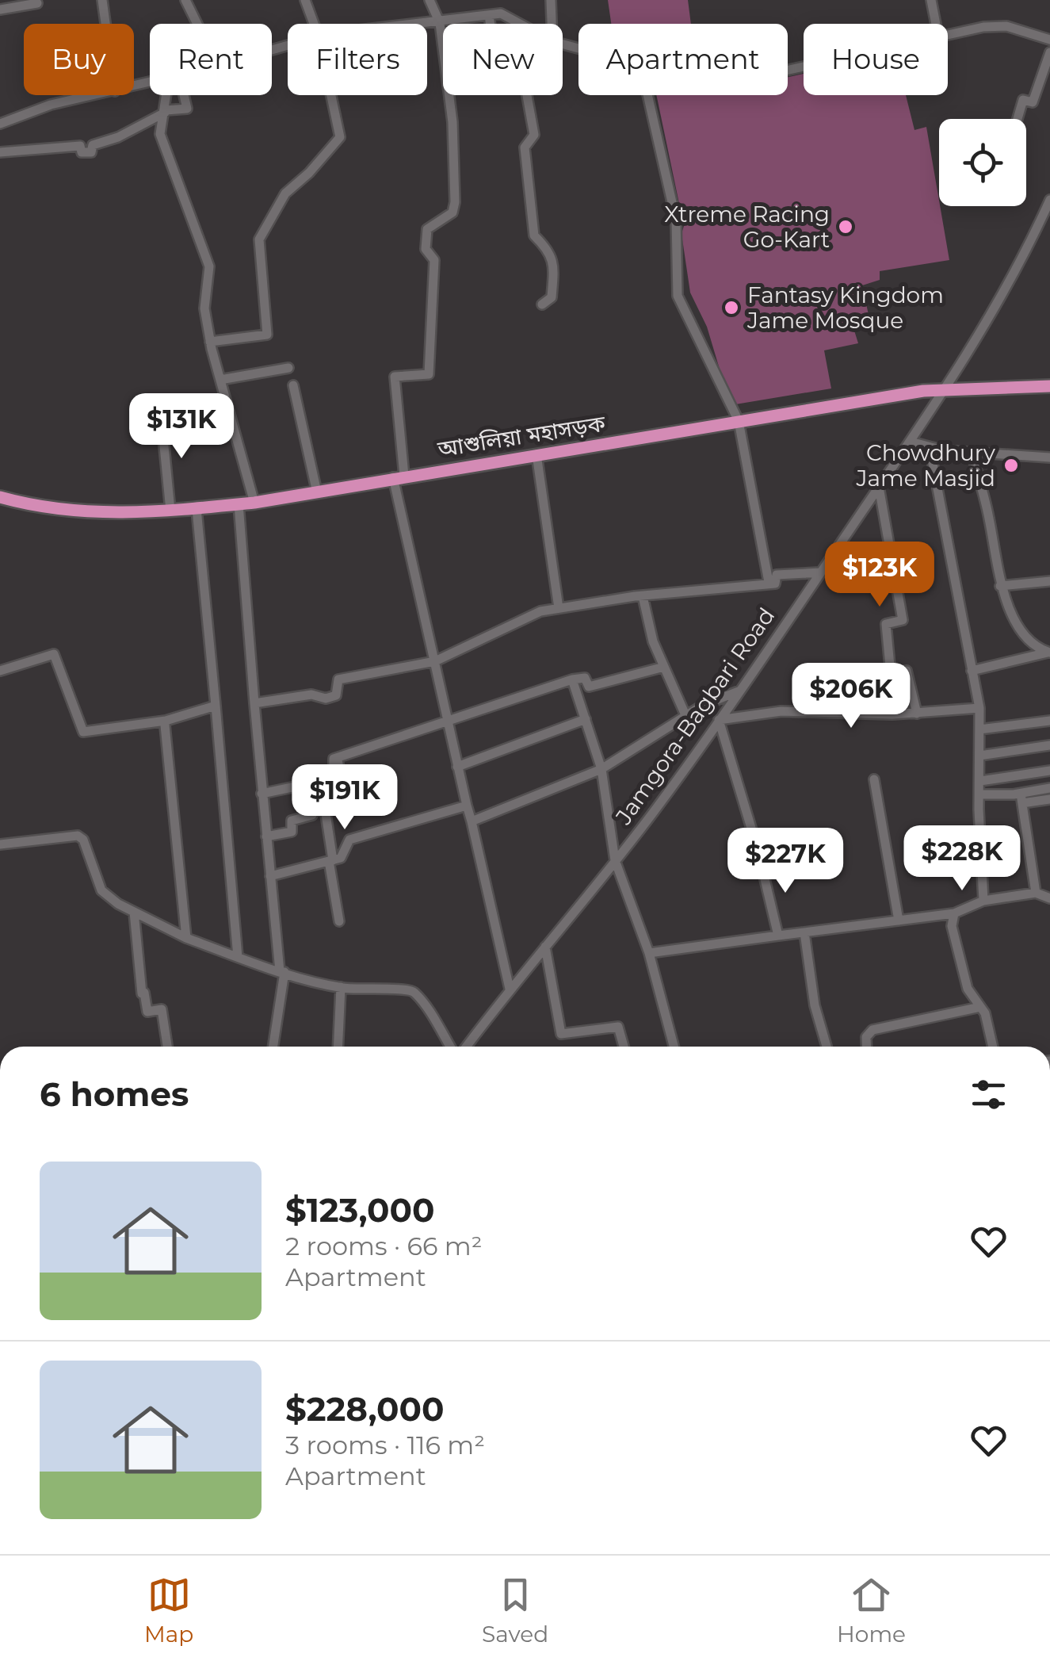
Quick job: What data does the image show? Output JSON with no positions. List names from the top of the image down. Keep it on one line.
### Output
{"streets":{"highway":["আশুলিয়া মহাসড়ক"],"street":["Jamgora-Bagbari Road"]},"crossings":[["আশুলিয়া মহাসড়ক","Jamgora-Bagbari Road"]],"places":["Xtreme Racing Go-Kart","Fantasy Kingdom Jame Mosque","Chowdhury Jame Masjid"],"page":{"chip":["Buy","Rent","Filters","New","Apartment","House"],"price":["$131K","$123K","$206K","$191K","$228K","$227K"],"heading":"6 homes","list":[{"name":"$123,000","note":"2 rooms · 66 m² · Apartment"},{"name":"$228,000","note":"3 rooms · 116 m² · Apartment"}],"tabs":["Map","Saved","Home"]}}
